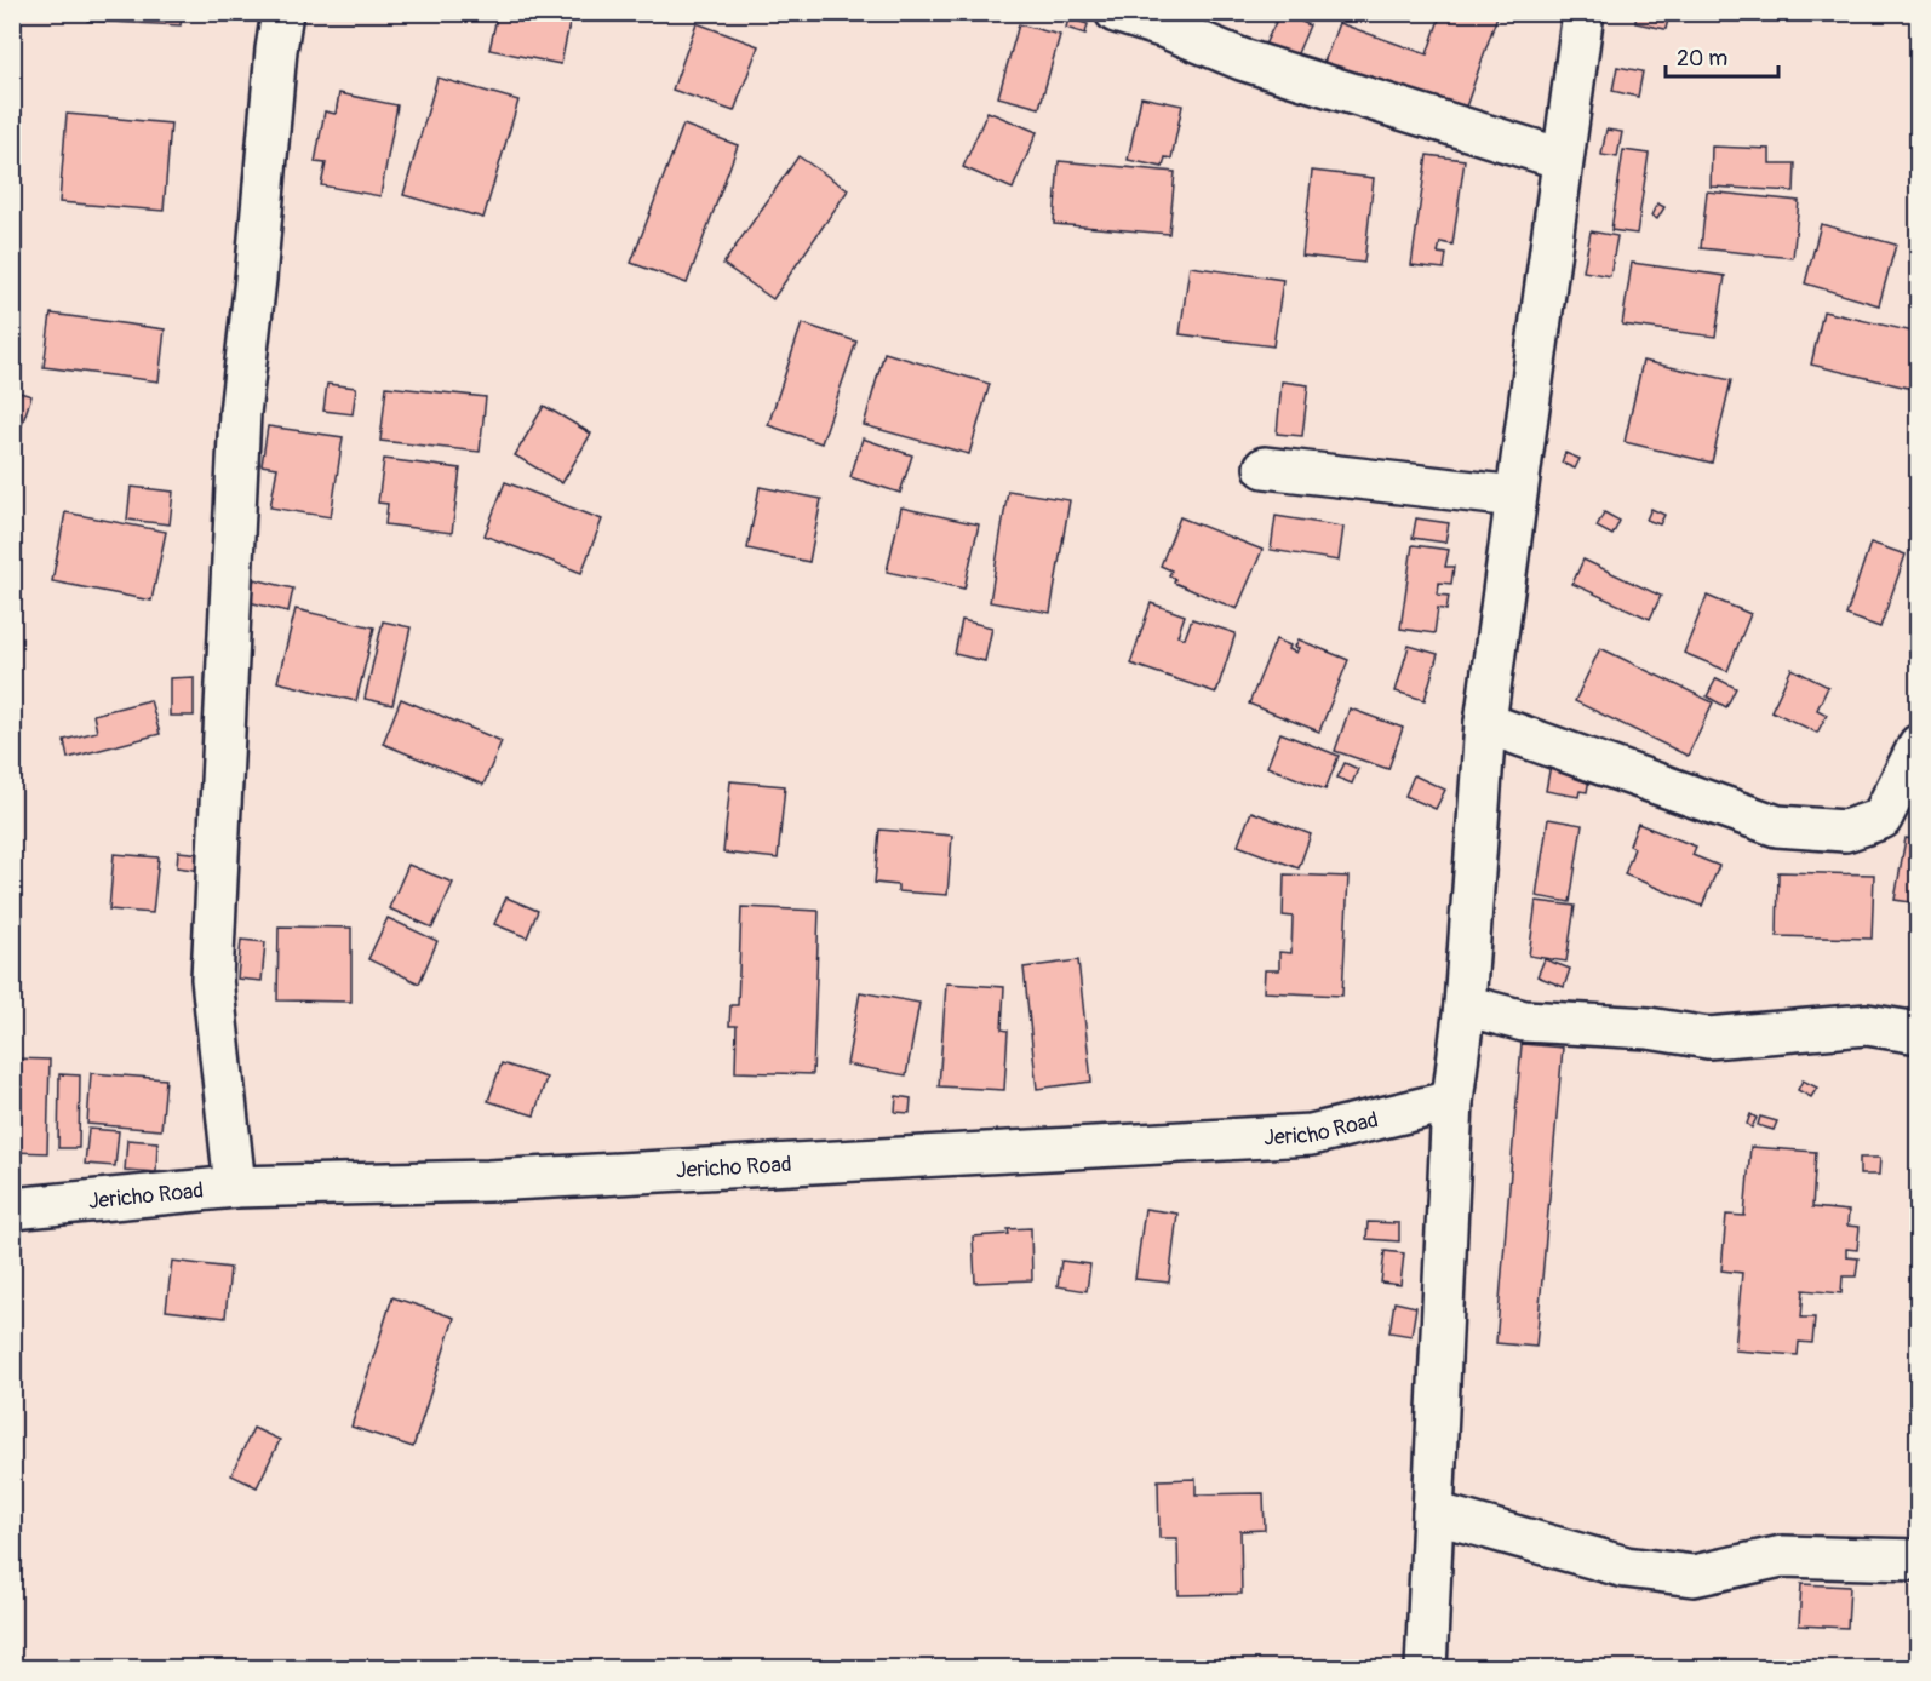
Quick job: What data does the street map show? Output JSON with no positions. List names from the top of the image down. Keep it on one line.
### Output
{"streets":{"street":["Jericho Road"]},"scale_bar":"20 m"}
